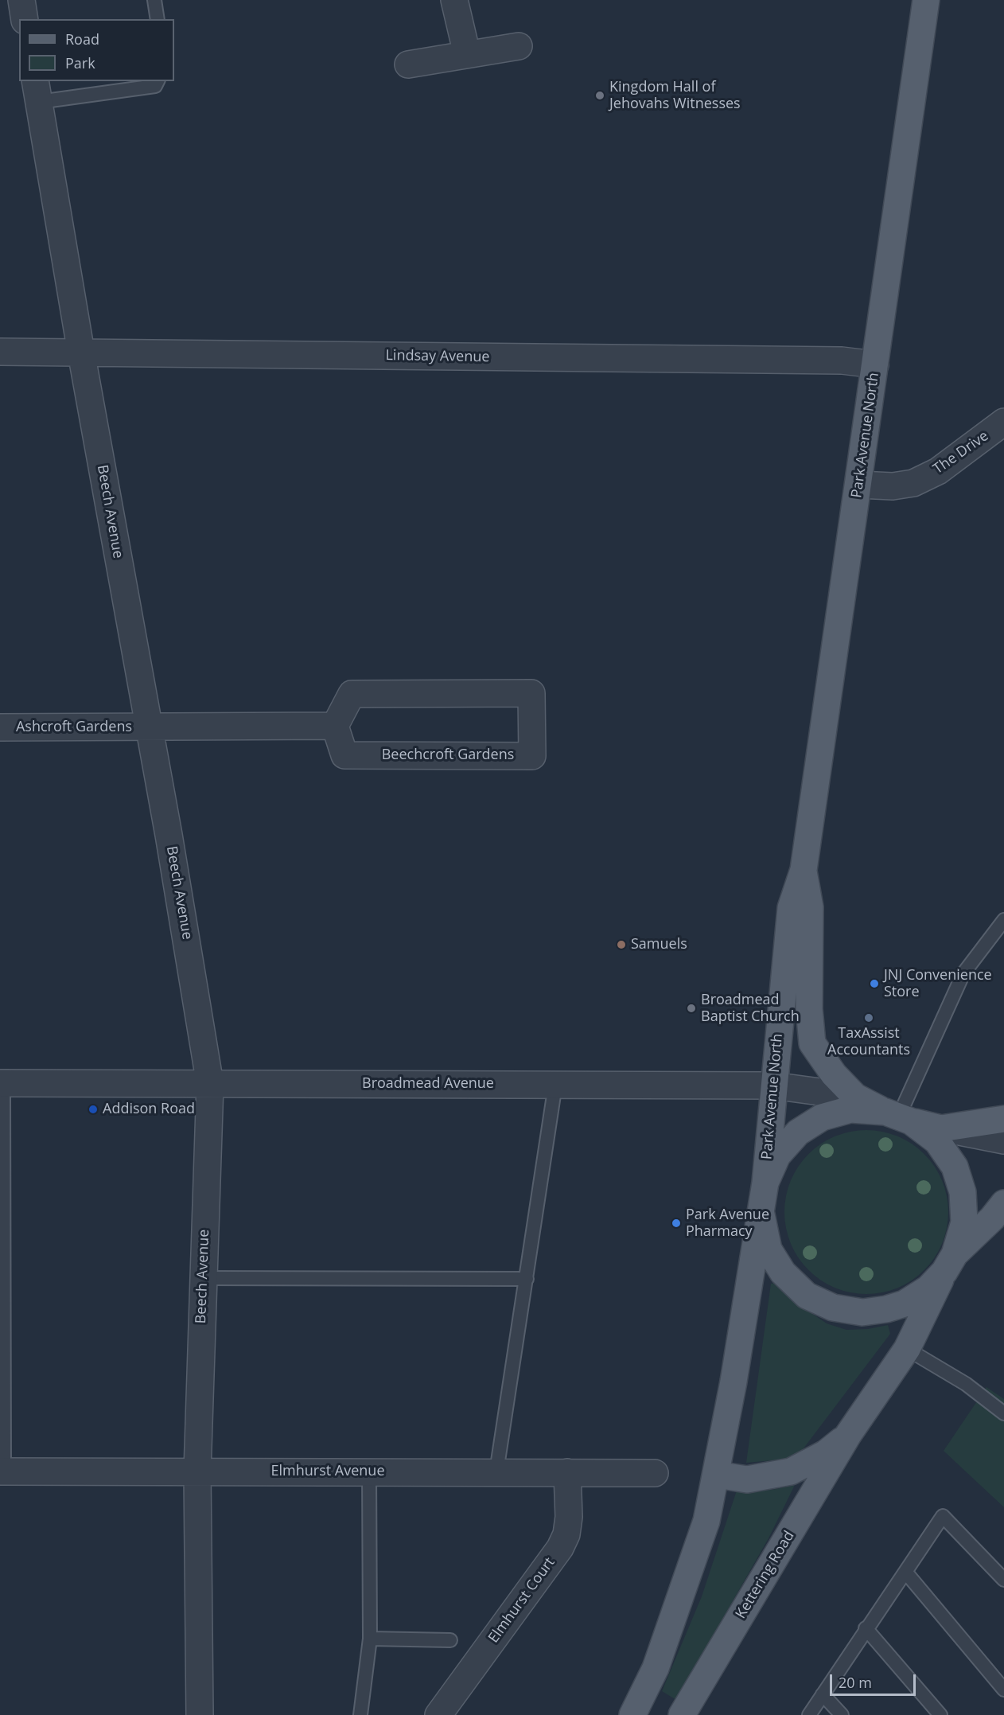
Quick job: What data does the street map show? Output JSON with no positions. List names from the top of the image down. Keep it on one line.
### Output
{"streets":{"main road":["Park Avenue North","Kettering Road"],"street":["Lindsay Avenue","The Drive","Beech Avenue","Ashcroft Gardens","Beechcroft Gardens","Broadmead Avenue","Elmhurst Avenue","Elmhurst Court"]},"crossings":[["Lindsay Avenue","Park Avenue North"],["Lindsay Avenue","Beech Avenue"],["Park Avenue North","The Drive"],["Park Avenue North","Broadmead Avenue"],["Beech Avenue","Ashcroft Gardens"],["Beech Avenue","Broadmead Avenue"],["Beech Avenue","Elmhurst Avenue"],["Elmhurst Avenue","Elmhurst Court"]],"places":["Kingdom Hall of Jehovahs Witnesses","Samuels","JNJ Convenience Store","Broadmead Baptist Church","TaxAssist Accountants","Addison Road","Park Avenue Pharmacy"],"legend":["Road","Park"],"scale_bar":"20 m"}
